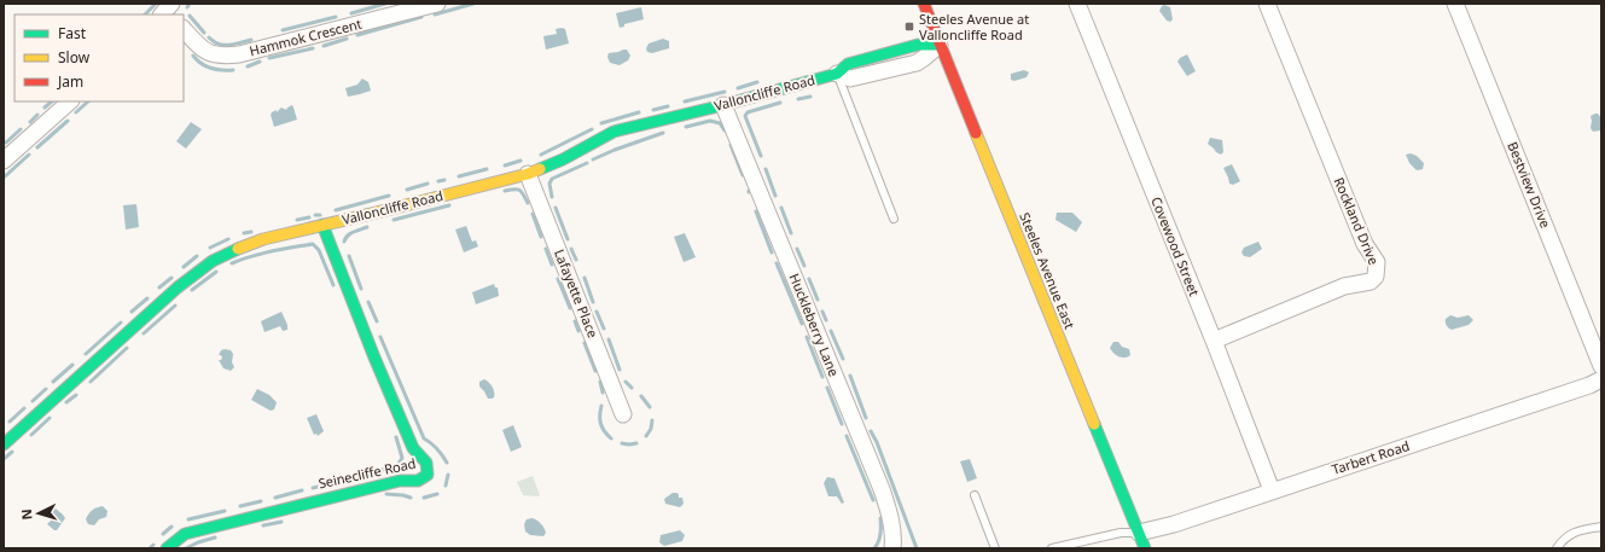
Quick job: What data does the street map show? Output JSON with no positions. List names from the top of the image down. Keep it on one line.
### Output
{"streets":{"street":["Hammok Crescent","Valloncliffe Road","Bestview Drive","Rockland Drive","Covewood Street","Steeles Avenue East","Lafayette Place","Huckleberry Lane","Tarbert Road","Seinecliffe Road"]},"crossings":[["Valloncliffe Road","Steeles Avenue East"],["Valloncliffe Road","Lafayette Place"],["Valloncliffe Road","Huckleberry Lane"],["Valloncliffe Road","Seinecliffe Road"],["Rockland Drive","Covewood Street"],["Covewood Street","Tarbert Road"],["Steeles Avenue East","Tarbert Road"]],"places":{"transit":["Steeles Avenue at Valloncliffe Road"]},"legend":["Fast","Slow","Jam"],"north":"left"}
